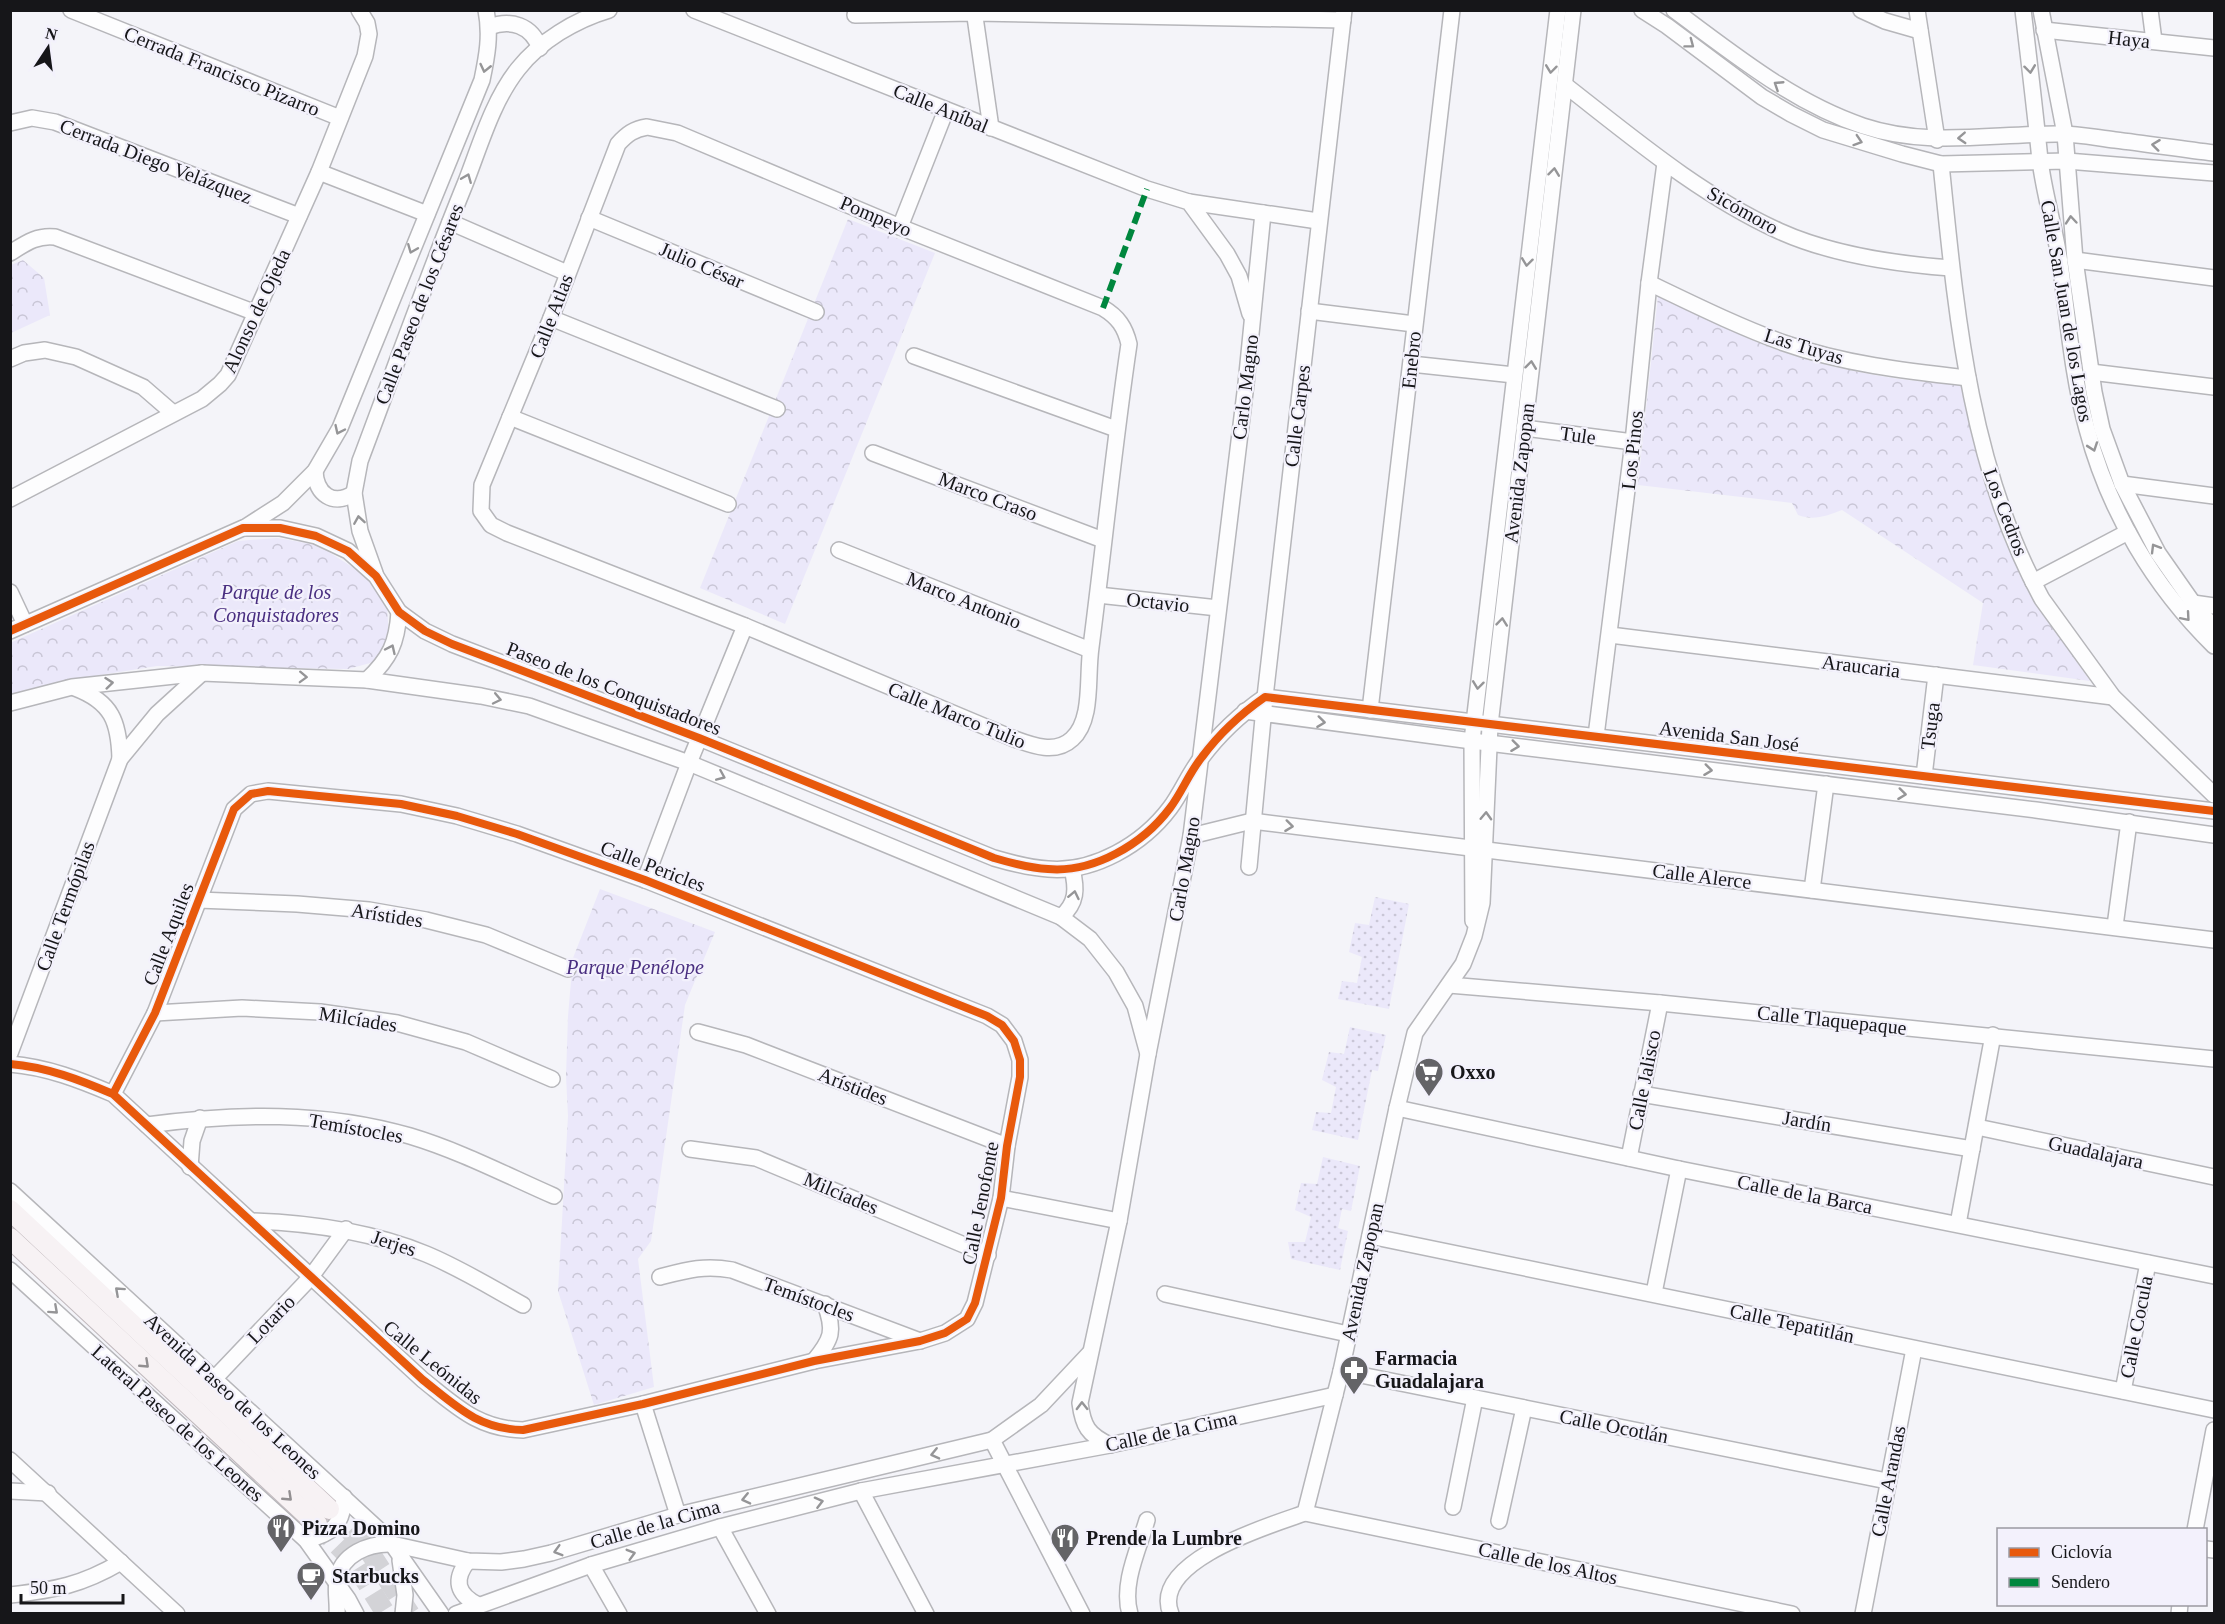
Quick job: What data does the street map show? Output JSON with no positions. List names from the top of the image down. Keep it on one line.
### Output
{"streets":{"main road":["Avenida Paseo de los Leones"],"street":["Haya","Cerrada Francisco Pizarro","Calle Aníbal","Cerrada Diego Velázquez","Sicómoro","Pompeyo","Julio César","Calle Paseo de los Césares","Alonso de Ojeda","Calle San Juan de los Lagos","Calle Atlas","Las Tuyas","Enebro","Carlo Magno","Calle Carpes","Tule","Los Pinos","Avenida Zapopan","Marco Craso","Los Cedros","Marco Antonio","Octavio","Araucaria","Paseo de los Conquistadores","Calle Marco Tulio","Tsuga","Avenida San José","Calle Pericles","Calle Alerce","Calle Termópilas","Arístides","Calle Aquiles","Milcíades","Calle Tlaquepaque","Calle Jalisco","Jardín","Temístocles","Guadalajara","Calle de la Barca","Calle Jenofonte","Jerjes","Lotario","Calle Tepatitlán","Calle Cocula","Calle Leónidas","Lateral Paseo de los Leones","Calle Ocotlán","Calle de la Cima","Calle Arandas","Calle de los Altos"]},"crossings":[["Haya","Calle San Juan de los Lagos"],["Cerrada Francisco Pizarro","Alonso de Ojeda"],["Calle Aníbal","Carlo Magno"],["Calle Aníbal","Calle Carpes"],["Cerrada Diego Velázquez","Alonso de Ojeda"],["Sicómoro","Los Pinos"],["Sicómoro","Avenida Zapopan"],["Sicómoro","Los Cedros"],["Pompeyo","Calle Atlas"],["Pompeyo","Calle Marco Tulio"],["Julio César","Calle Atlas"],["Calle Paseo de los Césares","Paseo de los Conquistadores"],["Calle Atlas","Calle Marco Tulio"],["Las Tuyas","Los Pinos"],["Las Tuyas","Los Cedros"],["Enebro","Avenida San José"],["Carlo Magno","Octavio"],["Carlo Magno","Paseo de los Conquistadores"],["Carlo Magno","Calle Alerce"],["Carlo Magno","Calle de la Cima"],["Calle Carpes","Avenida San José"],["Calle Carpes","Calle Alerce"],["Tule","Los Pinos"],["Tule","Avenida Zapopan"],["Los Pinos","Araucaria"],["Los Pinos","Avenida San José"],["Avenida Zapopan","Avenida San José"],["Avenida Zapopan","Calle Alerce"],["Avenida Zapopan","Calle Tlaquepaque"],["Avenida Zapopan","Calle de la Barca"],["Avenida Zapopan","Calle Tepatitlán"],["Avenida Zapopan","Calle Ocotlán"],["Avenida Zapopan","Calle de la Cima"],["Avenida Zapopan","Calle de los Altos"],["Marco Craso","Calle Marco Tulio"],["Los Cedros","Araucaria"],["Marco Antonio","Calle Marco Tulio"],["Octavio","Calle Marco Tulio"],["Araucaria","Tsuga"],["Tsuga","Avenida San José"],["Calle Pericles","Calle Aquiles"],["Calle Pericles","Calle Jenofonte"],["Arístides","Calle Aquiles"],["Arístides","Calle Jenofonte"],["Calle Aquiles","Milcíades"],["Calle Aquiles","Calle Leónidas"],["Milcíades","Calle Jenofonte"],["Calle Tlaquepaque","Calle Jalisco"],["Calle Jalisco","Jardín"],["Calle Jalisco","Calle de la Barca"],["Temístocles","Calle Jenofonte"],["Temístocles","Calle Leónidas"],["Calle de la Barca","Calle Cocula"],["Calle Jenofonte","Calle Leónidas"],["Jerjes","Lotario"],["Jerjes","Calle Leónidas"],["Lotario","Calle Leónidas"],["Lotario","Avenida Paseo de los Leones"],["Calle Tepatitlán","Calle Cocula"],["Calle Tepatitlán","Calle Arandas"],["Avenida Paseo de los Leones","Lateral Paseo de los Leones"],["Avenida Paseo de los Leones","Calle de la Cima"],["Lateral Paseo de los Leones","Calle de la Cima"],["Calle Ocotlán","Calle Arandas"]],"one_way":["Lateral Paseo de los Leones"],"parks":["Parque de los Conquistadores","Parque Penélope"],"places":{"supermarket":["Oxxo"],"pharmacy":["Farmacia Guadalajara"],"restaurant":["Pizza Domino","Prende la Lumbre"],"cafe":["Starbucks"]},"legend":["Ciclovía","Sendero"],"scale_bar":"50 m","north":"top"}
